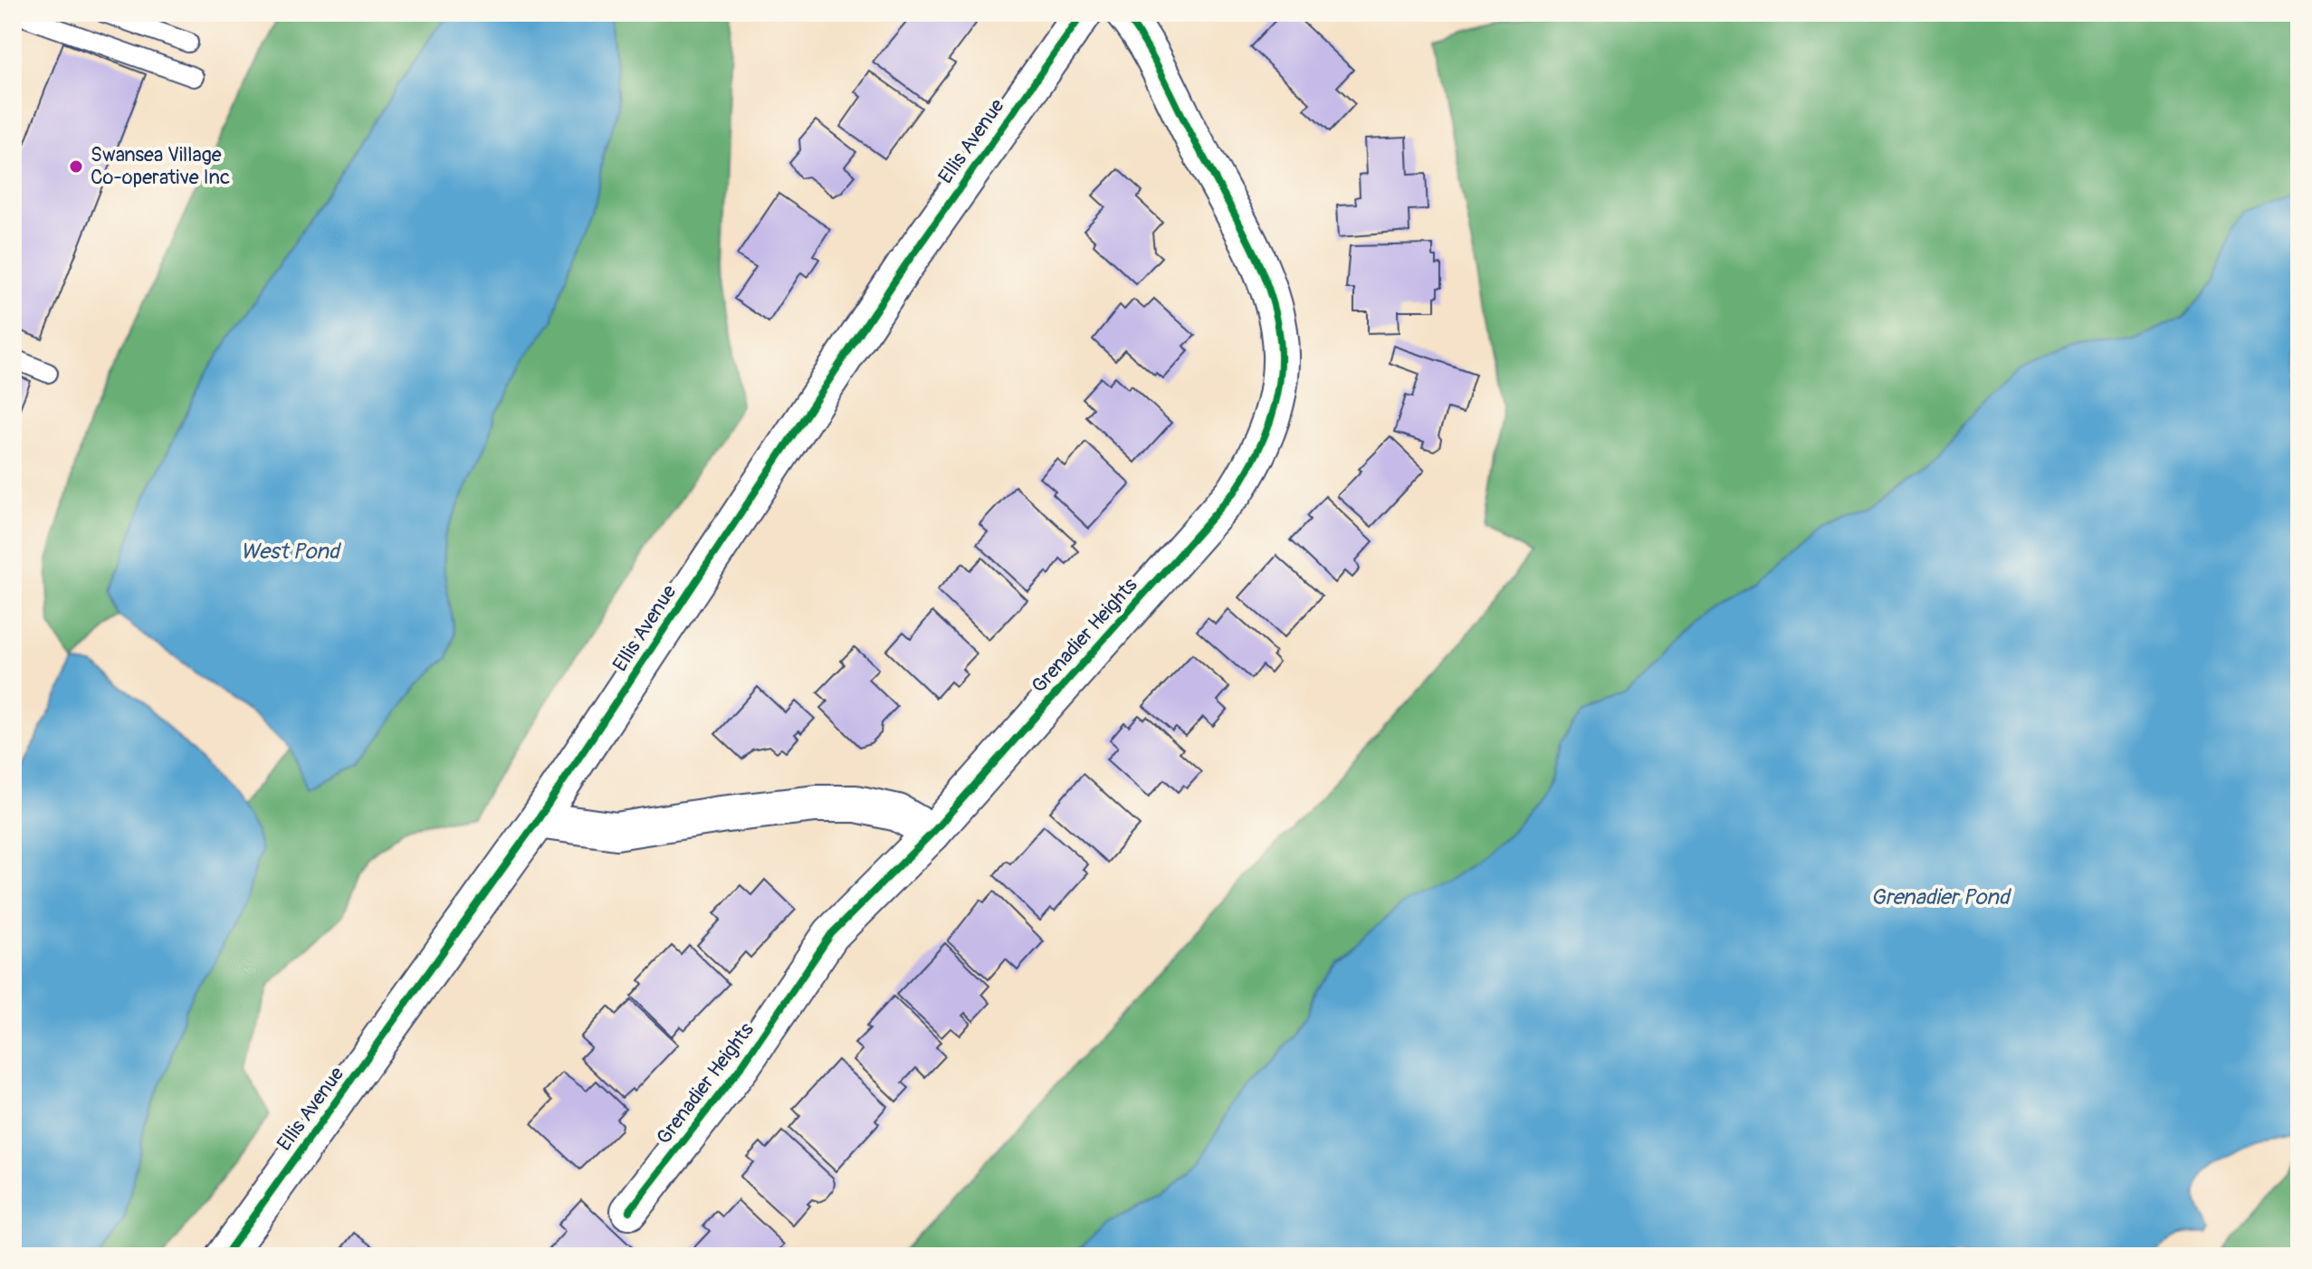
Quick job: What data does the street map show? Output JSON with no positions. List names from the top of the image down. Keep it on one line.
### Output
{"streets":{"street":["Ellis Avenue","Grenadier Heights"]},"water":["West Pond","Grenadier Pond"],"places":["Swansea Village Co-operative Inc"]}
